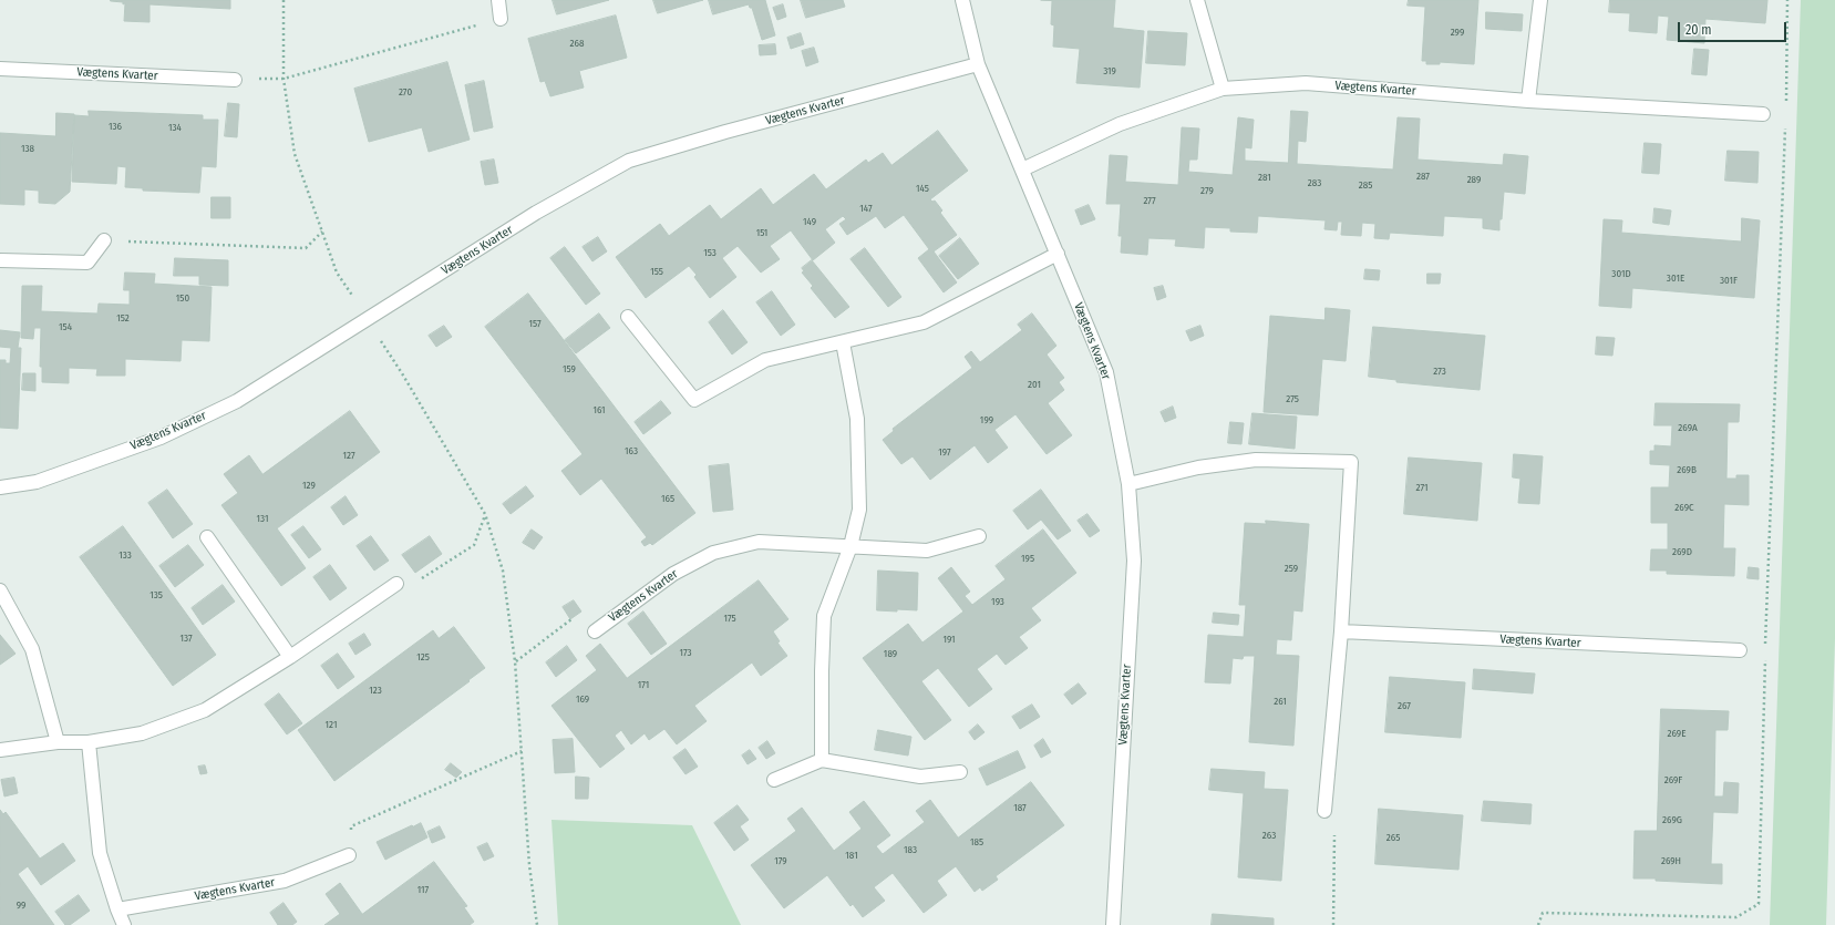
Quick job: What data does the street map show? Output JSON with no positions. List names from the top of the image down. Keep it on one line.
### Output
{"streets":{"street":["Vægtens Kvarter"]},"house_numbers":["299","268","319","270","136","134","138","287","281","289","283","285","145","279","277","147","149","151","153","155","301D","301E","301F","150","152","157","154","159","273","201","275","161","199","269A","163","197","127","269B","129","271","165","269C","131","269D","133","195","259","135","193","175","137","191","173","189","125","171","123","169","261","267","121","269E","269F","187","269G","263","265","185","183","181","179","269H","117","99"],"scale_bar":"20 m"}
